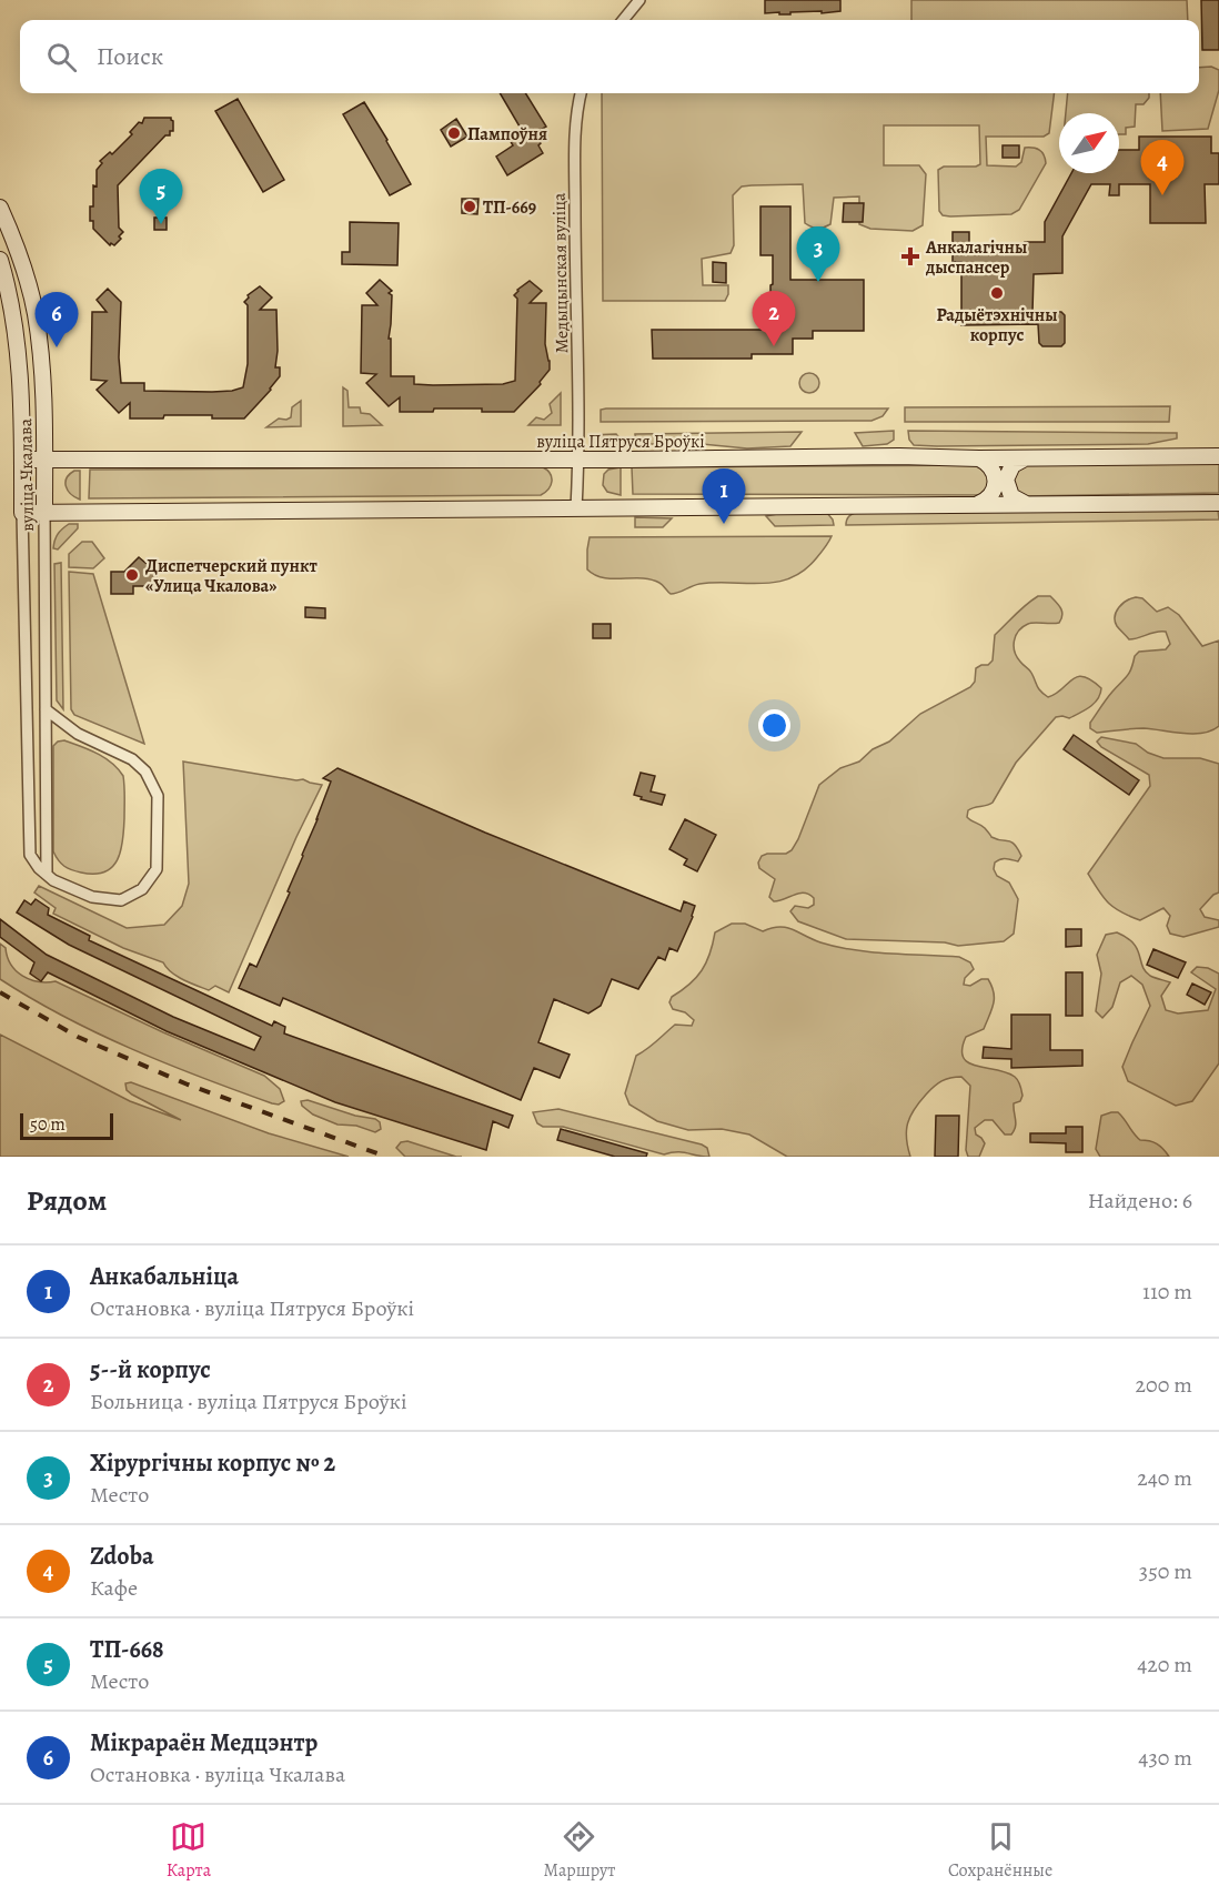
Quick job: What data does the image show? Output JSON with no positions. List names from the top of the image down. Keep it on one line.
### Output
{"streets":{"main road":["вуліца Пятруся Броўкі","вуліца Чкалава"],"street":["Медыцынская вуліца"]},"crossings":[["Медыцынская вуліца","вуліца Пятруся Броўкі"],["вуліца Пятруся Броўкі","вуліца Чкалава"]],"places":{"other":["Пампоўня","ТП-669","Радыётэхнічны корпус","Диспетчерский пункт «Улица Чкалова»"],"health":["Анкалагічны дыспансер"]},"scale_bar":"50 m","north":"top right","page":{"search":"Поиск","pins":["4","5","3","2","6","1"],"scale":"50 m","heading":["Рядом","Найдено: 6"],"list":[{"mark":"1","name":"Анкабальніца","note":"Остановка · вуліца Пятруся Броўкі","value":"110 m"},{"mark":"2","name":"5--й корпус","note":"Больница · вуліца Пятруся Броўкі","value":"200 m"},{"mark":"3","name":"Хірургічны корпус № 2","note":"Место","value":"240 m"},{"mark":"4","name":"Zdoba","note":"Кафе","value":"350 m"},{"mark":"5","name":"ТП-668","note":"Место","value":"420 m"},{"mark":"6","name":"Мікрараён Медцэнтр","note":"Остановка · вуліца Чкалава","value":"430 m"}],"nav":["Карта","Маршрут","Сохранённые"]}}
